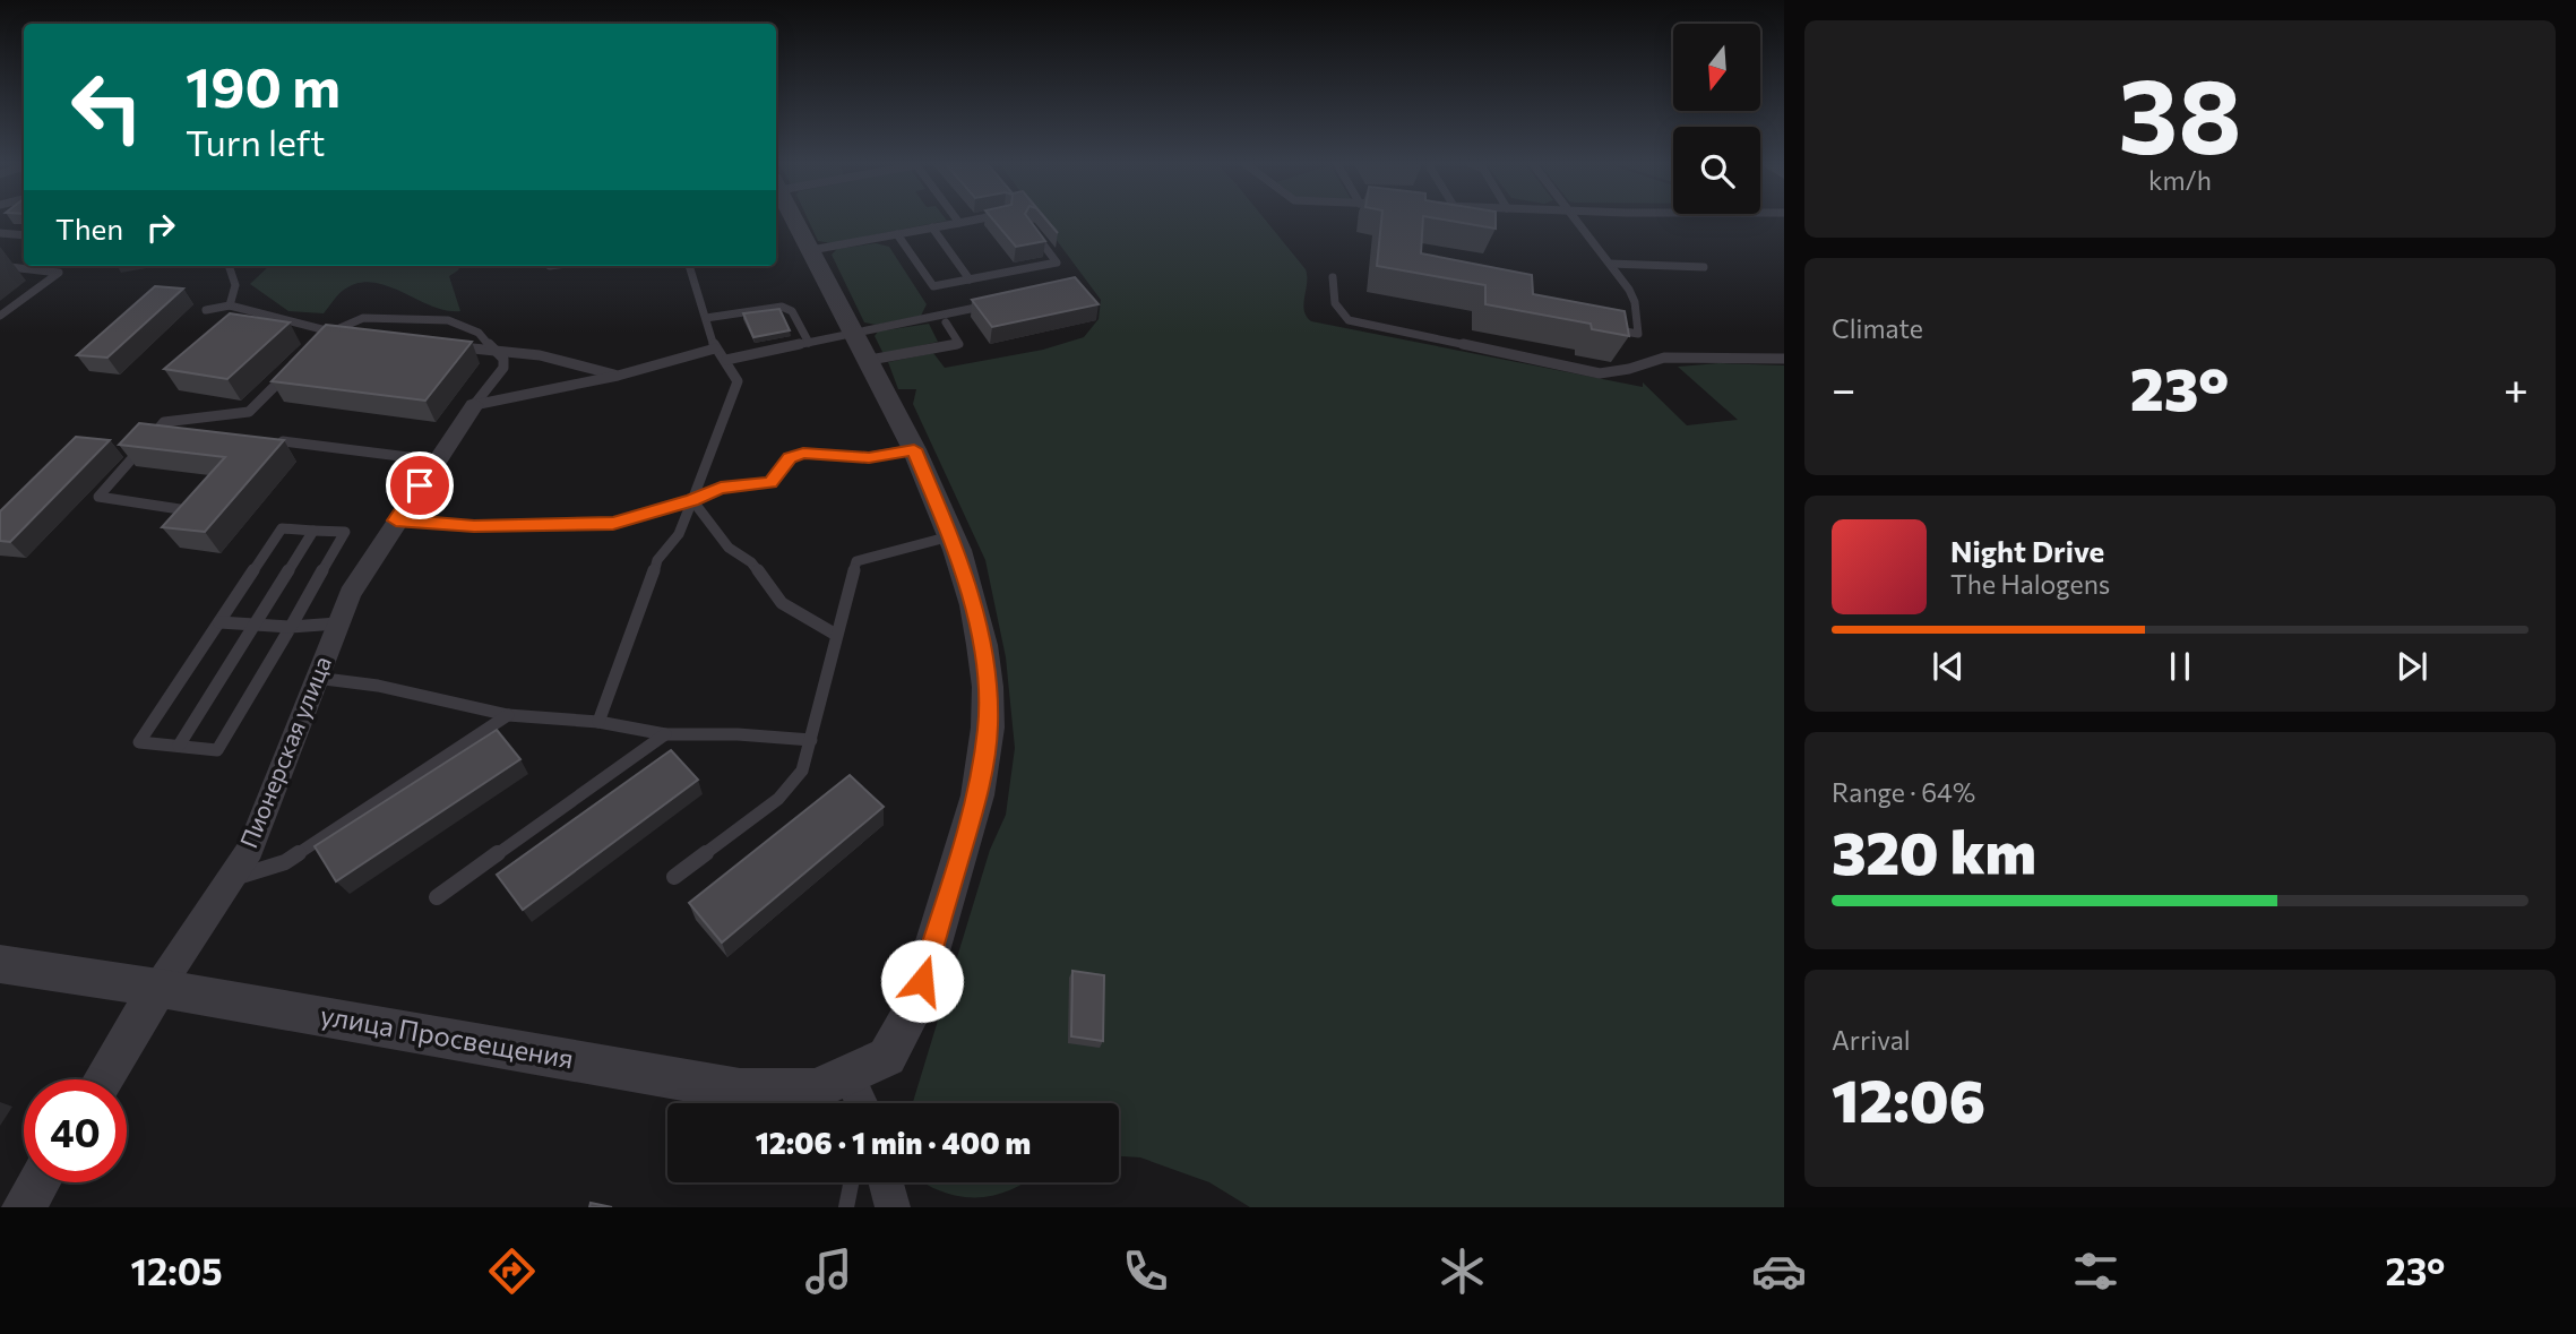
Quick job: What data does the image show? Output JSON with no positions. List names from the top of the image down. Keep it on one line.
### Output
{"streets":{"street":["Пионерская улица","улица Просвещения"]},"crossings":[["Пионерская улица","улица Просвещения"]],"north":"bottom","page":{"tile":[["38","km/h"],"Climate",["Range · 64%","320 km"],["Arrival","12:06"]],"turn":["190 m","Turn left"],"then":"Then","heat":["−","23°","+"],"song":["Night Drive","The Halogens"],"limit":"40","trip":"12:06 · 1 min · 400 m","tabs":["12:05","23°"]}}
